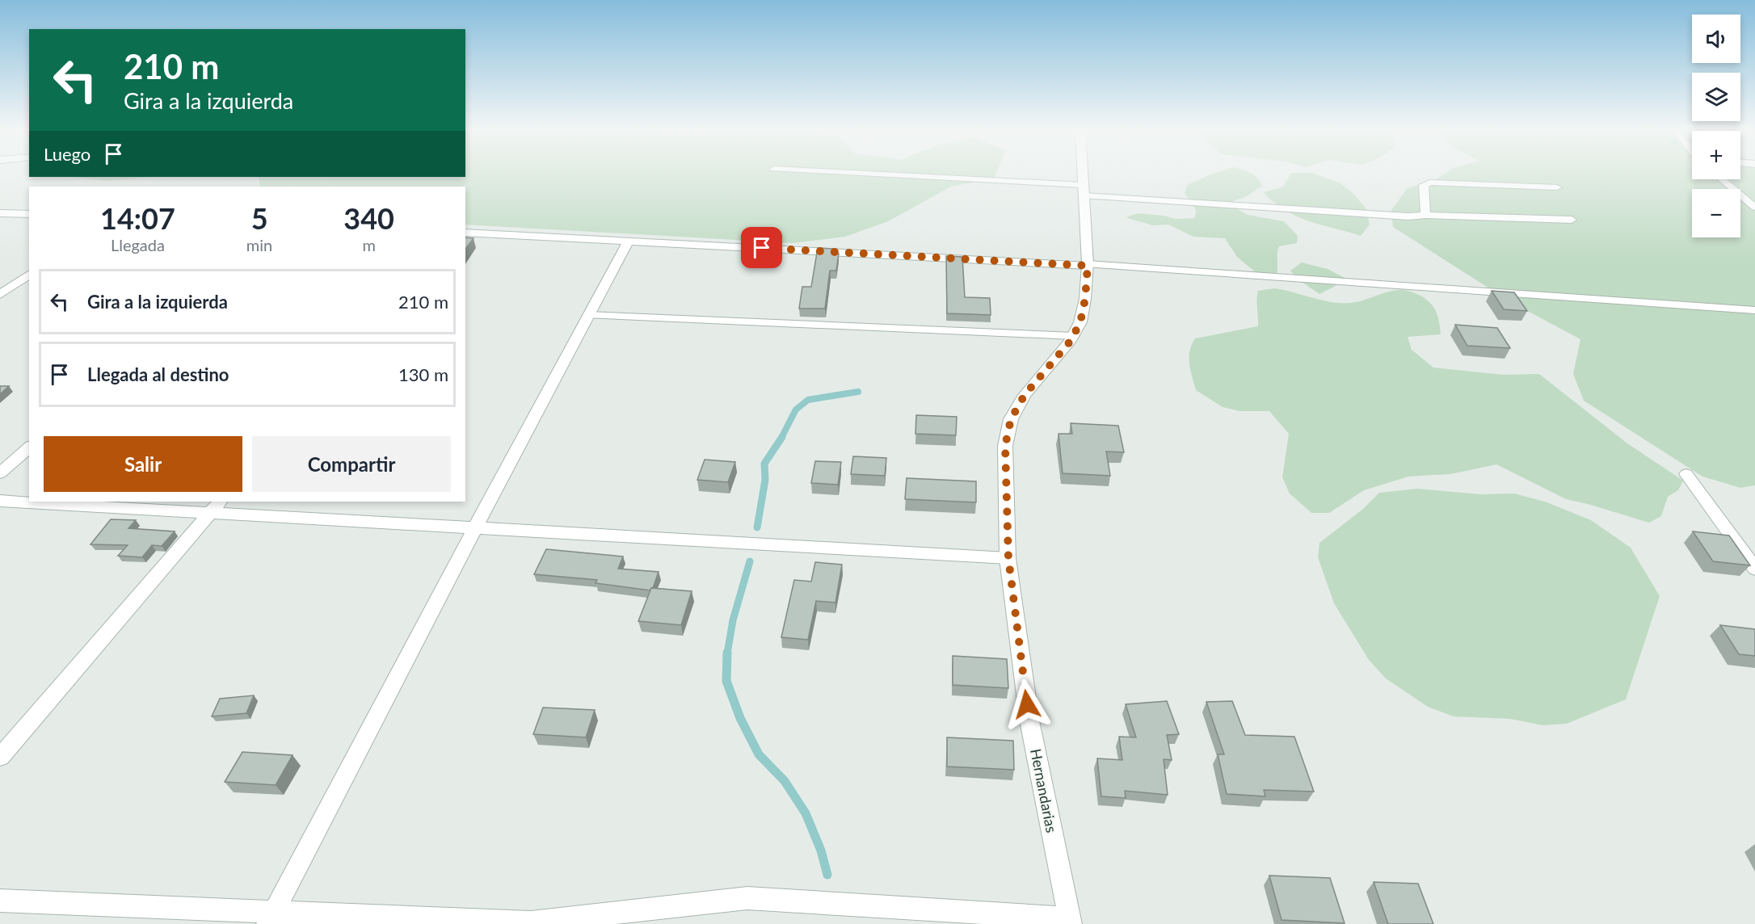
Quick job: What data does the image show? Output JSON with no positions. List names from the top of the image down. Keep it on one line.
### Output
{"streets":{"street":["Hernandarias"]},"page":{"map_buttons":["+","−"],"turn":["210 m","Gira a la izquierda"],"then":"Luego","eta":["14:07","Llegada","5","min","340","m"],"list":[{"name":"Gira a la izquierda","value":"210 m"},{"name":"Llegada al destino","value":"130 m"}],"buttons":["Salir","Compartir"]}}
